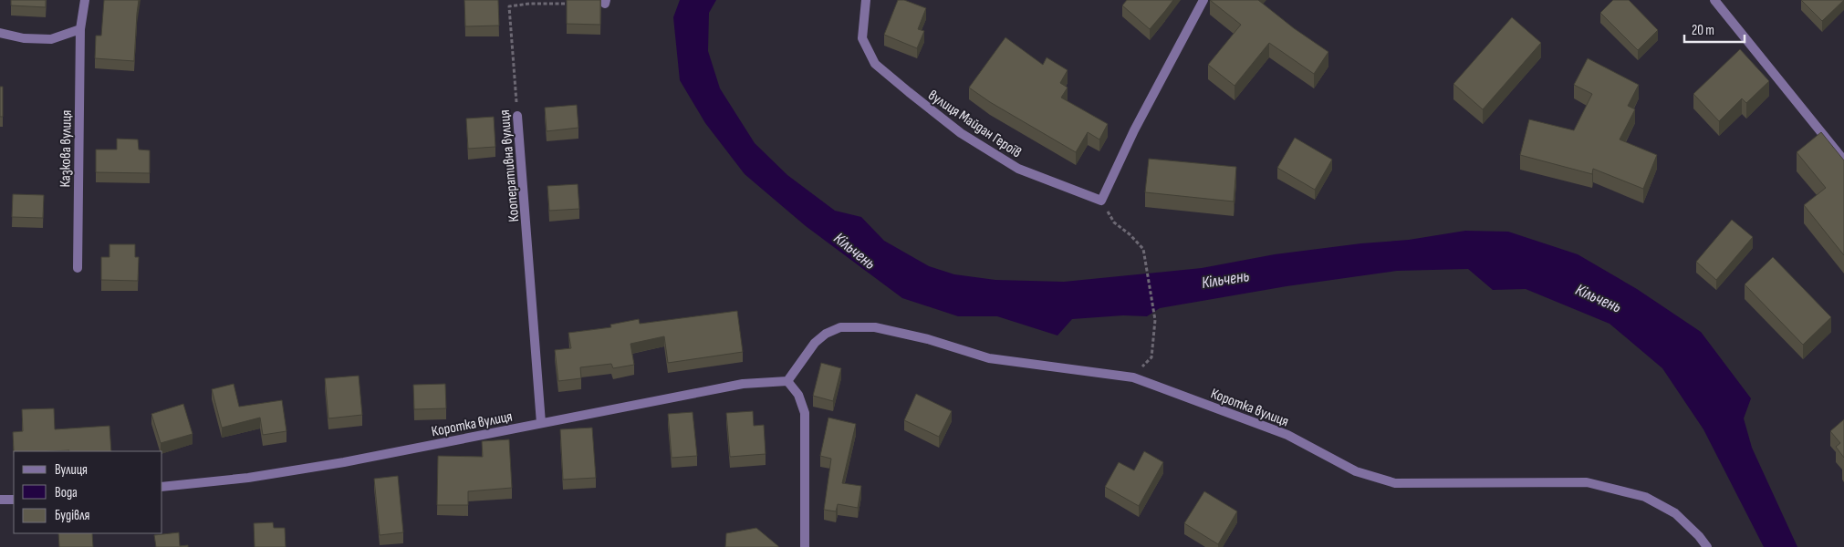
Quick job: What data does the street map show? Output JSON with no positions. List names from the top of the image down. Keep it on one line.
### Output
{"streets":{"street":["вулиця Майдан Героїв","Казкова вулиця","Кооперативна вулиця","Коротка вулиця"]},"crossings":[["Кооперативна вулиця","Коротка вулиця"]],"water":["Кільчень"],"legend":["Вулиця","Вода","Будівля"],"scale_bar":"20 m"}
